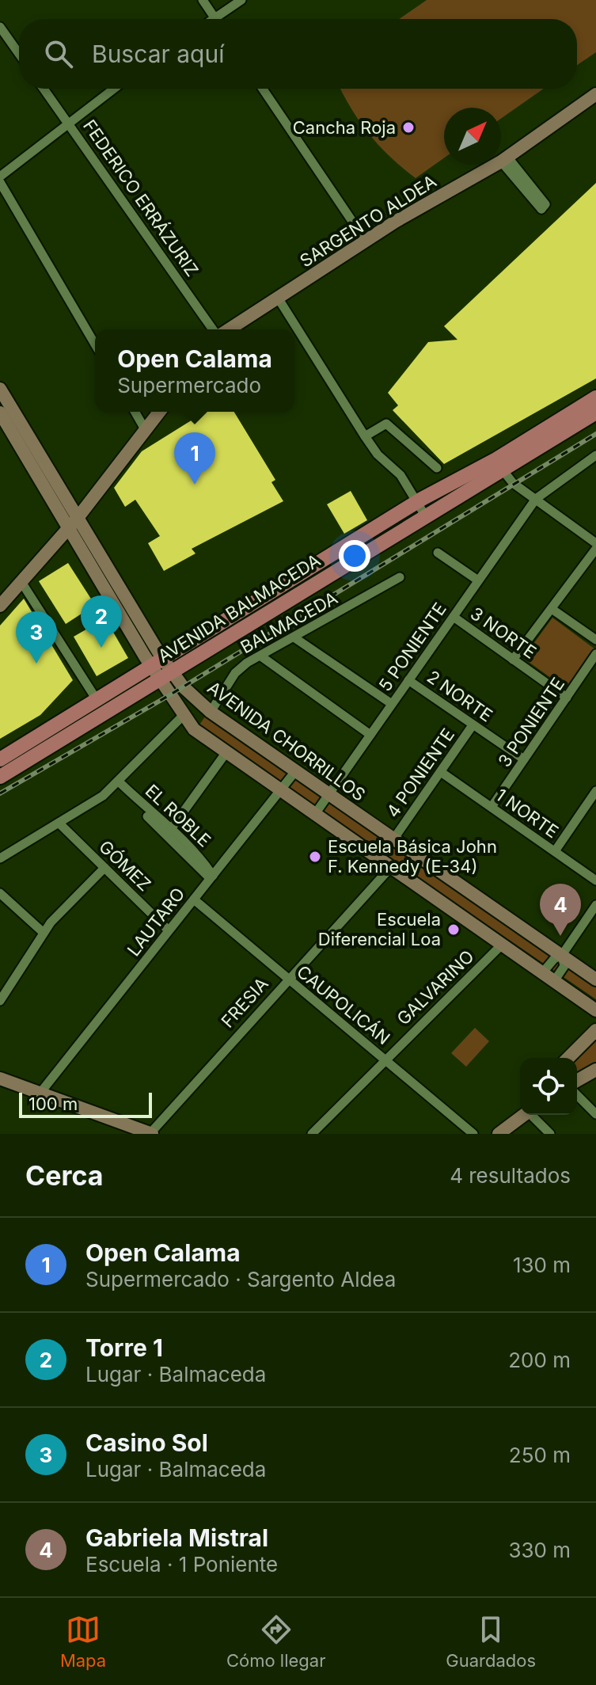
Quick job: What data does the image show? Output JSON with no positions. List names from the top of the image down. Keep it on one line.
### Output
{"streets":{"main road":["AVENIDA BALMACEDA"],"street":["FEDERICO ERRÁZURIZ","SARGENTO ALDEA","BALMACEDA","3 NORTE","5 PONIENTE","2 NORTE","3 PONIENTE","AVENIDA CHORRILLOS","4 PONIENTE","1 NORTE","EL ROBLE","GÓMEZ","LAUTARO","GALVARINO","FRESIA","CAUPOLICÁN"]},"crossings":[["AVENIDA BALMACEDA","AVENIDA CHORRILLOS"],["BALMACEDA","AVENIDA CHORRILLOS"],["3 NORTE","5 PONIENTE"],["3 NORTE","3 PONIENTE"],["5 PONIENTE","2 NORTE"],["5 PONIENTE","AVENIDA CHORRILLOS"],["2 NORTE","3 PONIENTE"],["2 NORTE","4 PONIENTE"],["3 PONIENTE","1 NORTE"],["AVENIDA CHORRILLOS","4 PONIENTE"],["AVENIDA CHORRILLOS","LAUTARO"],["4 PONIENTE","1 NORTE"],["EL ROBLE","LAUTARO"],["GÓMEZ","LAUTARO"],["LAUTARO","CAUPOLICÁN"],["GALVARINO","CAUPOLICÁN"],["FRESIA","CAUPOLICÁN"]],"places":["Cancha Roja","Escuela Básica John F. Kennedy (E-34)","Escuela Diferencial Loa"],"scale_bar":"100 m","north":"top right","page":{"search":"Buscar aquí","popup":["Open Calama","Supermercado"],"pins":["1","2","3","4"],"scale":"100 m","heading":["Cerca","4 resultados"],"list":[{"mark":"1","name":"Open Calama","note":"Supermercado · Sargento Aldea","value":"130 m"},{"mark":"2","name":"Torre 1","note":"Lugar · Balmaceda","value":"200 m"},{"mark":"3","name":"Casino Sol","note":"Lugar · Balmaceda","value":"250 m"},{"mark":"4","name":"Gabriela Mistral","note":"Escuela · 1 Poniente","value":"330 m"}],"nav":["Mapa","Cómo llegar","Guardados"]}}
